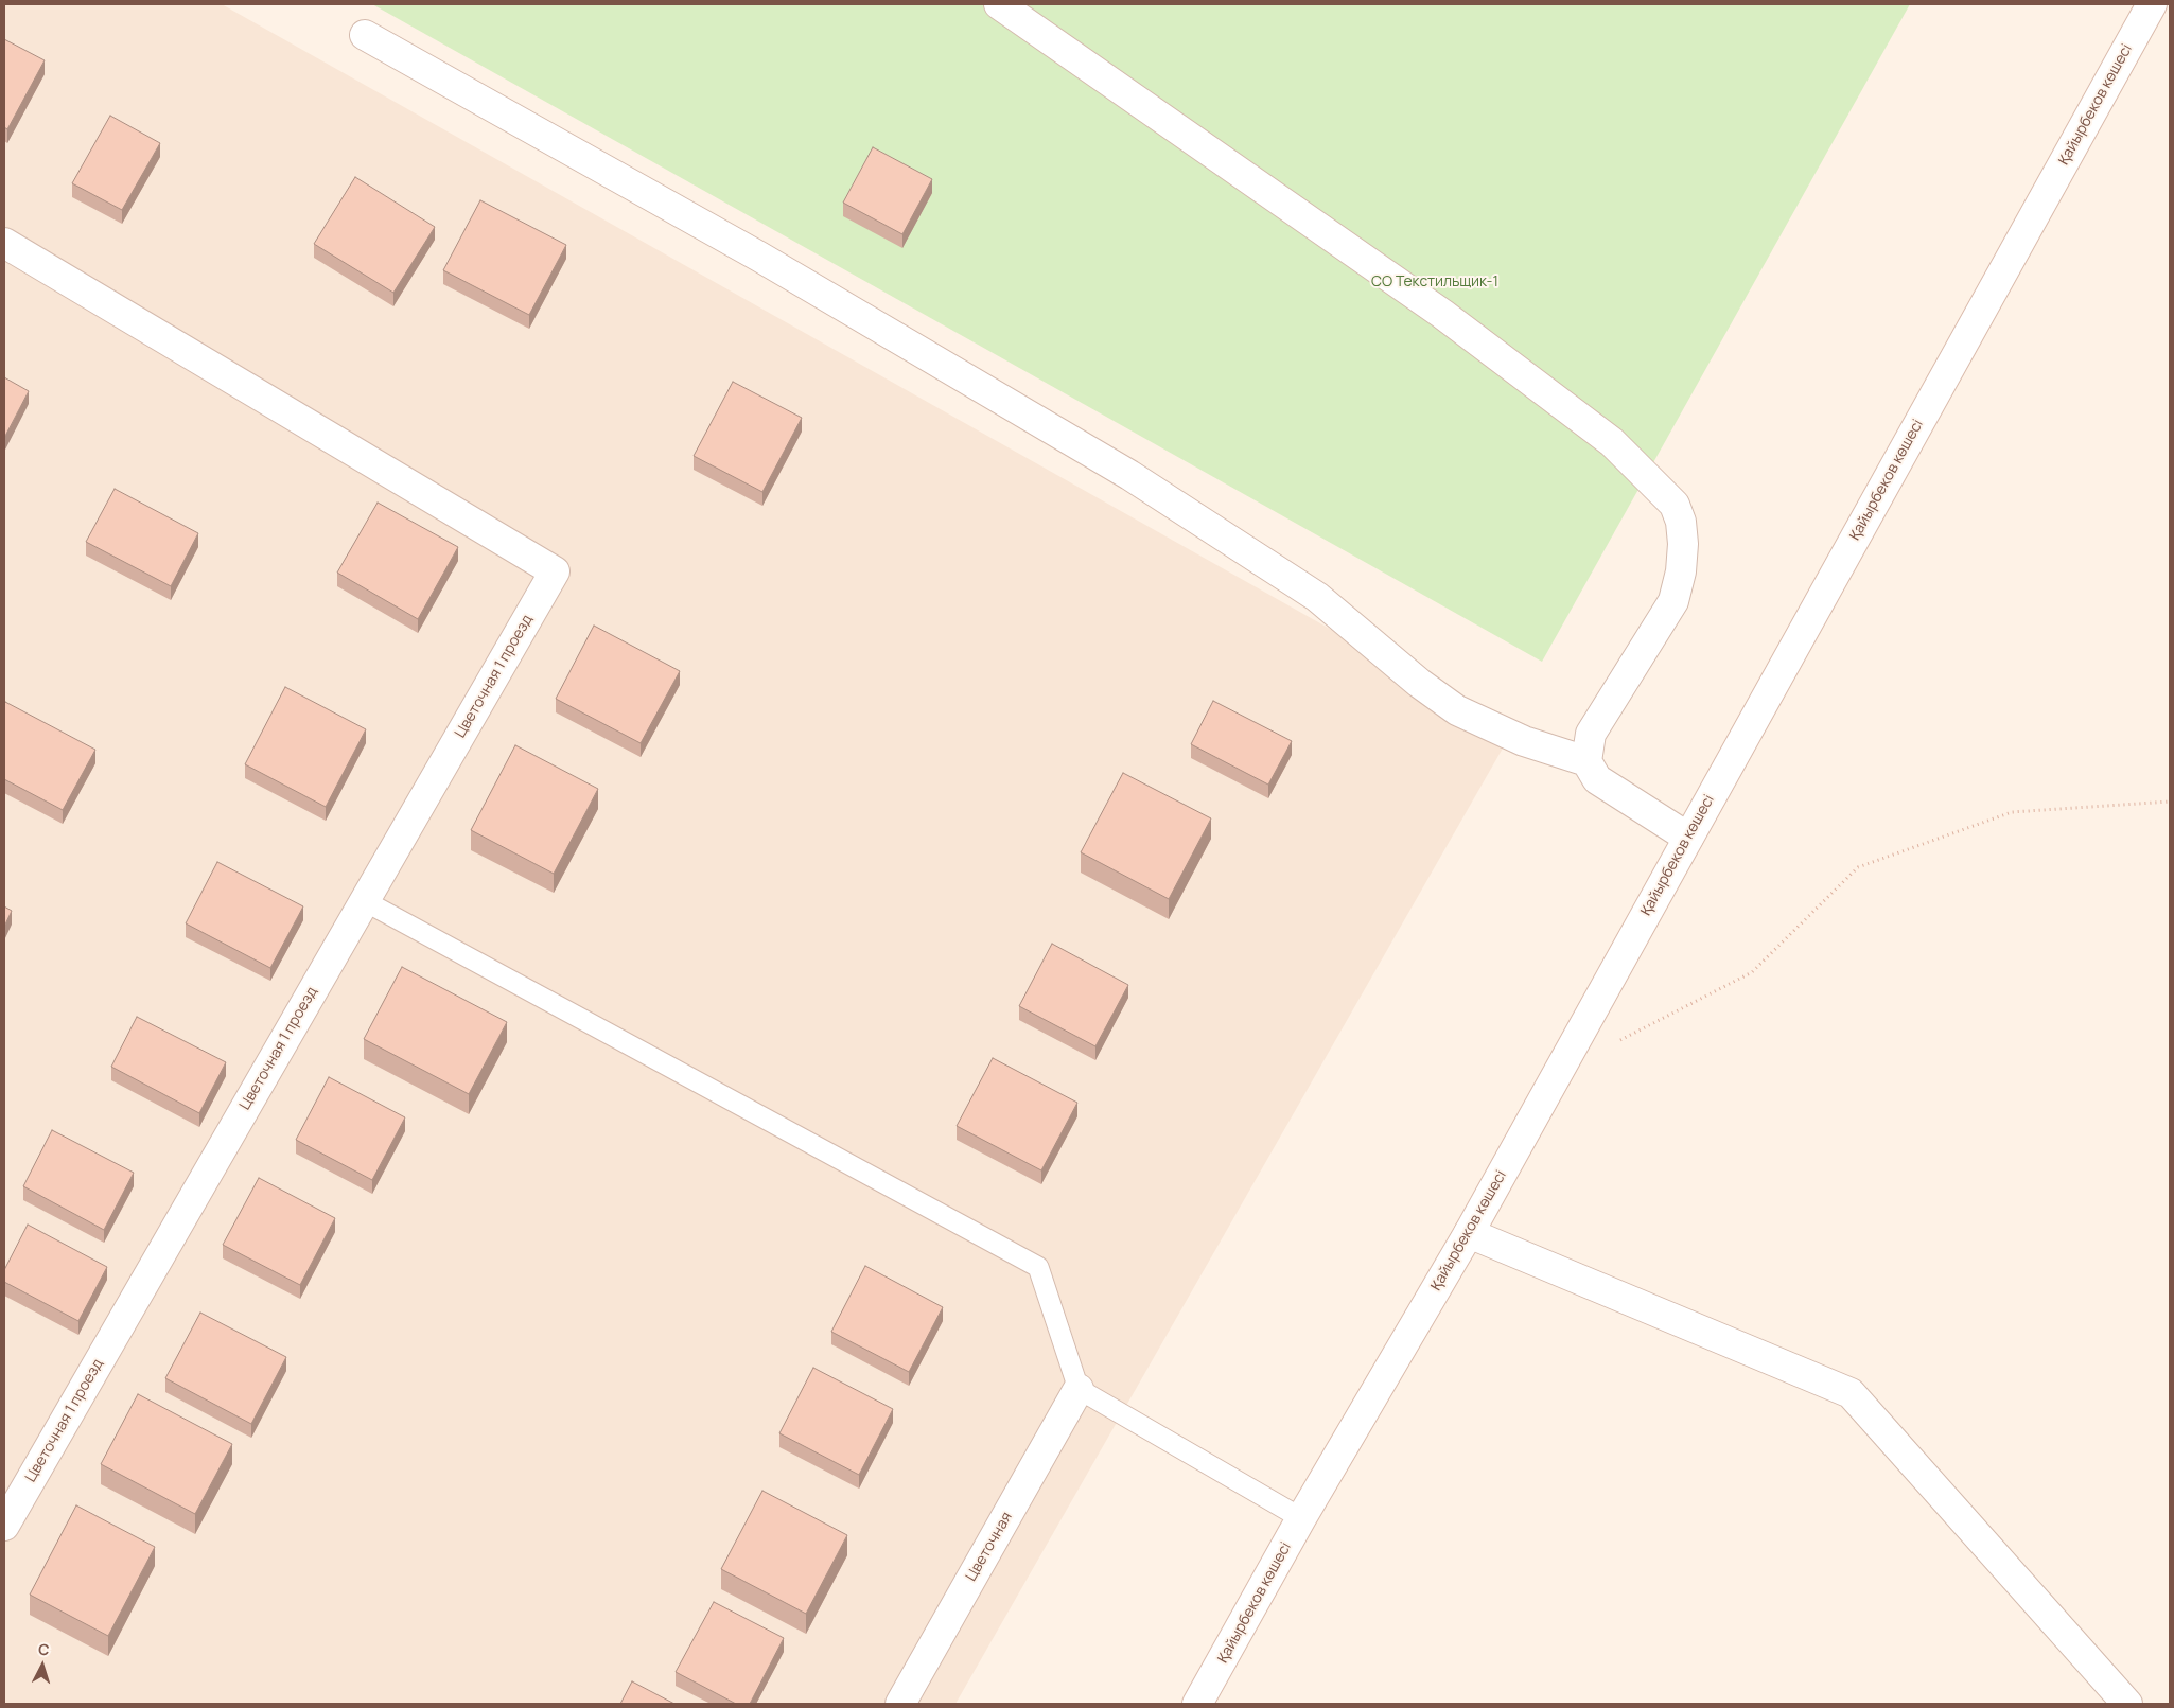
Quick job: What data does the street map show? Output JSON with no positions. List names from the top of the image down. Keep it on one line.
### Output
{"streets":{"street":["Қайырбеков көшесі","Цветочная 1 проезд","Цветочная"]},"parks":["СО Текстильщик-1"],"north":"top"}
